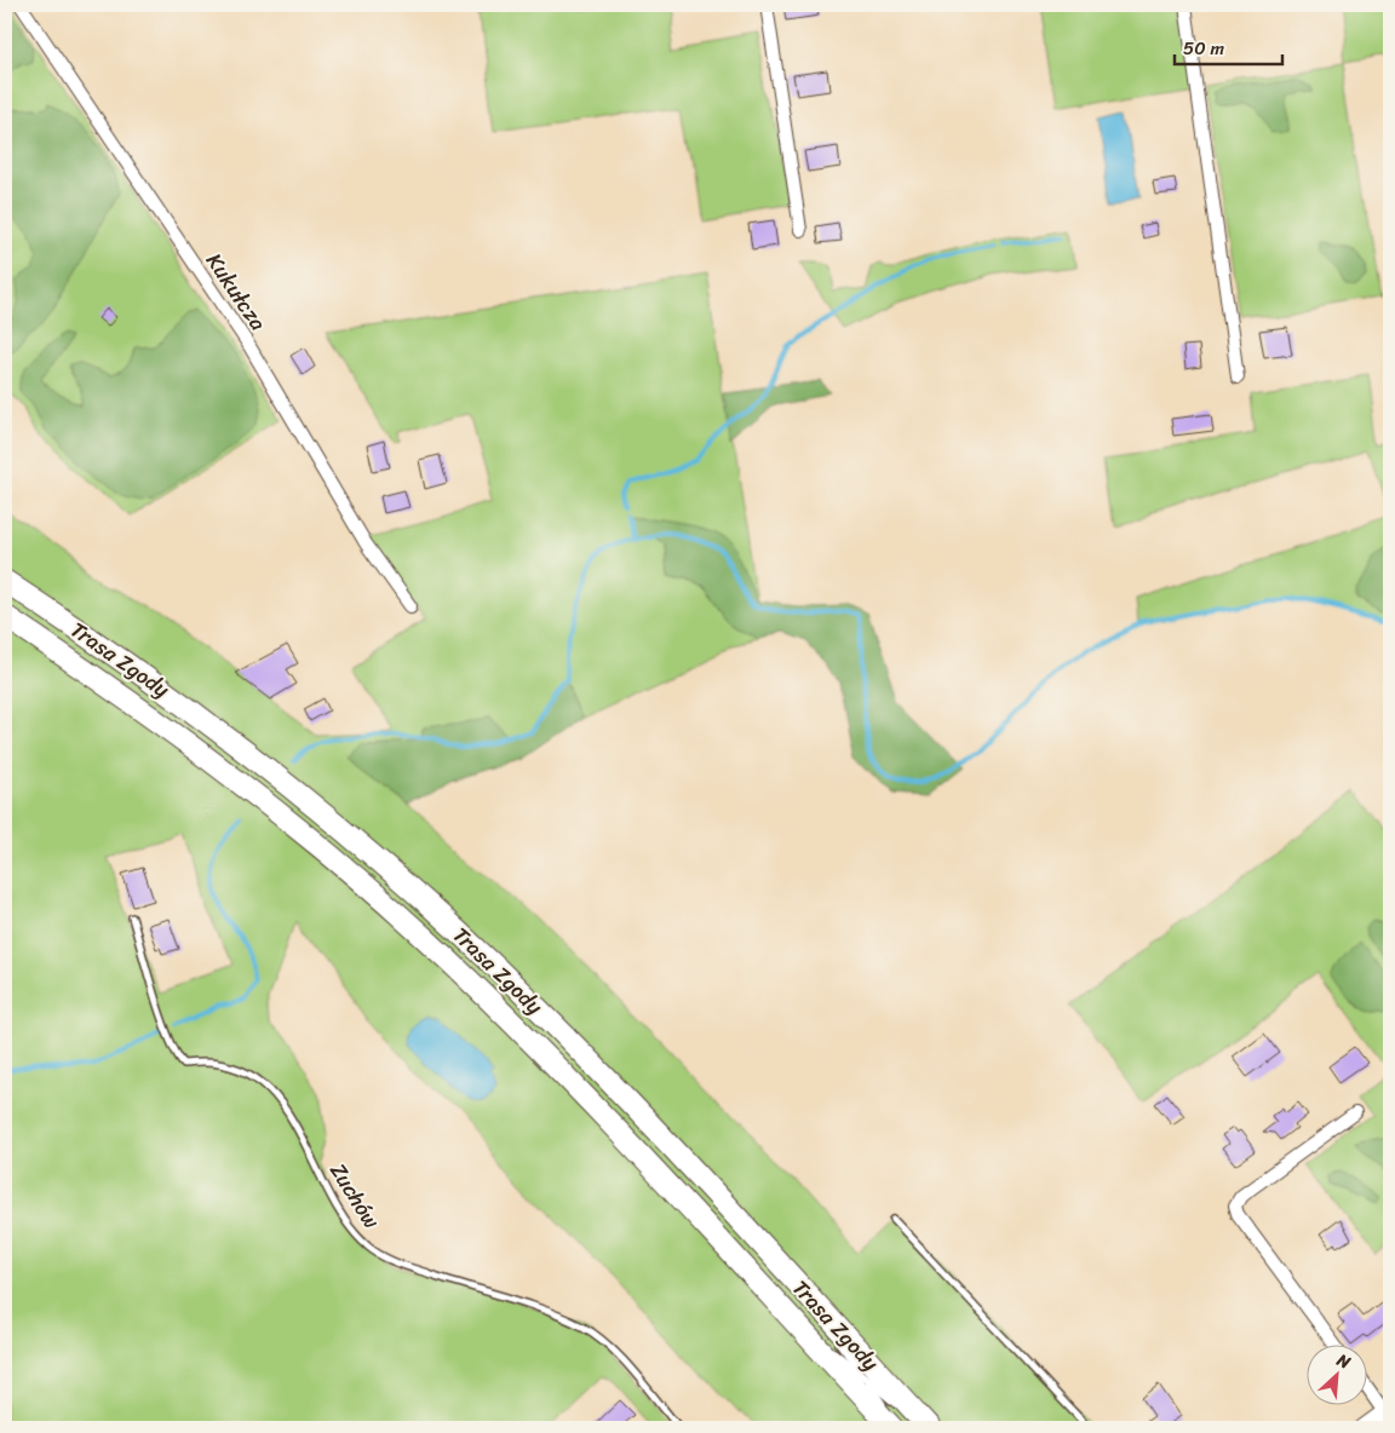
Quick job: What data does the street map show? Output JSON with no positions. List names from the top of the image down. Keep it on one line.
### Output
{"streets":{"highway":["Trasa Zgody"],"street":["Kukułcza"],"lane":["Zuchów"]},"scale_bar":"50 m","north":"top right"}
